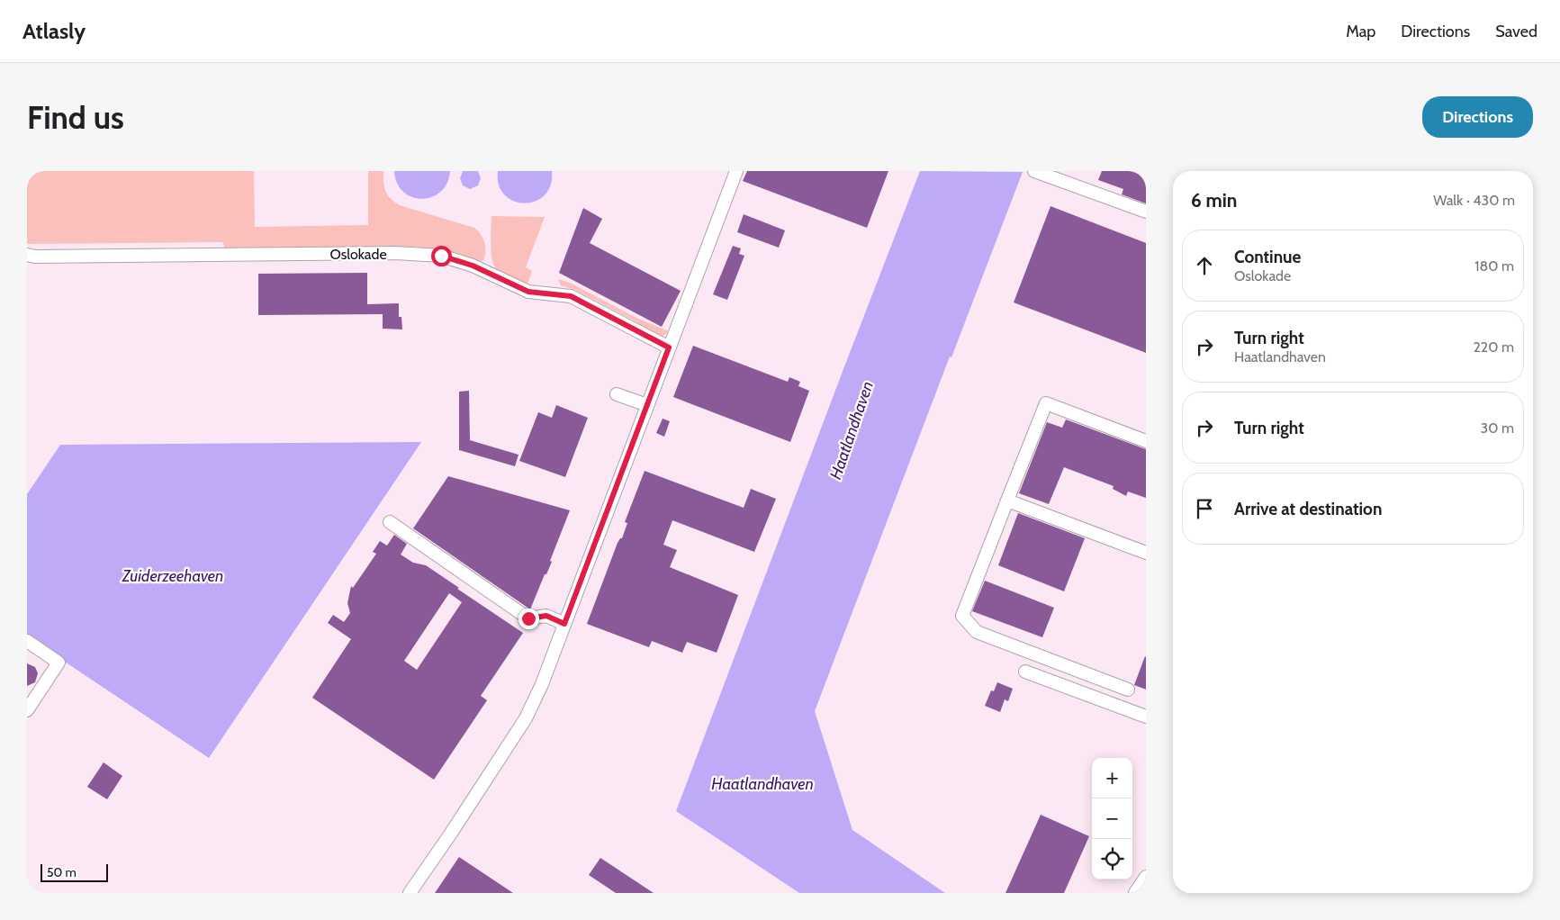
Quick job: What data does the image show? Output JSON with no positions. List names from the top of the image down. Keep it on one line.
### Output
{"streets":{"street":["Oslokade"]},"water":["Haatlandhaven","Zuiderzeehaven"],"scale_bar":"50 m","page":{"header":"Atlasly","nav":["Map","Directions","Saved"],"buttons":"Directions","title":"Find us","heading":["6 min","Walk · 430 m"],"list":[["Continue","Oslokade","180 m"],["Turn right","Haatlandhaven","220 m"],["Turn right","30 m"],"Arrive at destination"],"map_buttons":["+","−"],"scale":"50 m"}}
